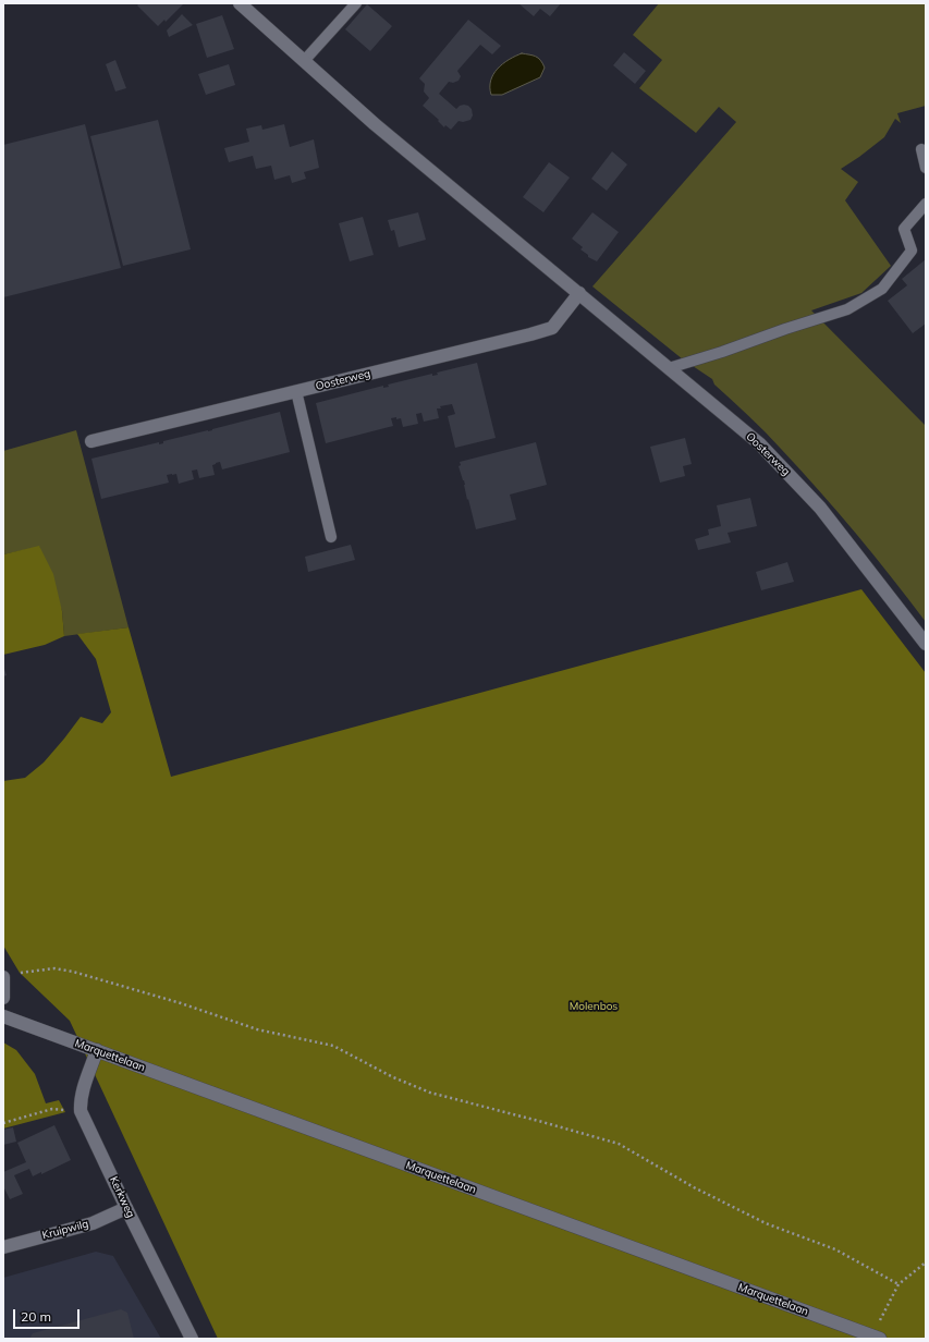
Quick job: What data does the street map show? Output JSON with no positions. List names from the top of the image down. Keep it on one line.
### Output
{"streets":{"street":["Oosterweg","Marquettelaan","Kerkweg","Kruipwilg"]},"crossings":[["Kerkweg","Kruipwilg"]],"parks":["Molenbos"],"scale_bar":"20 m"}
